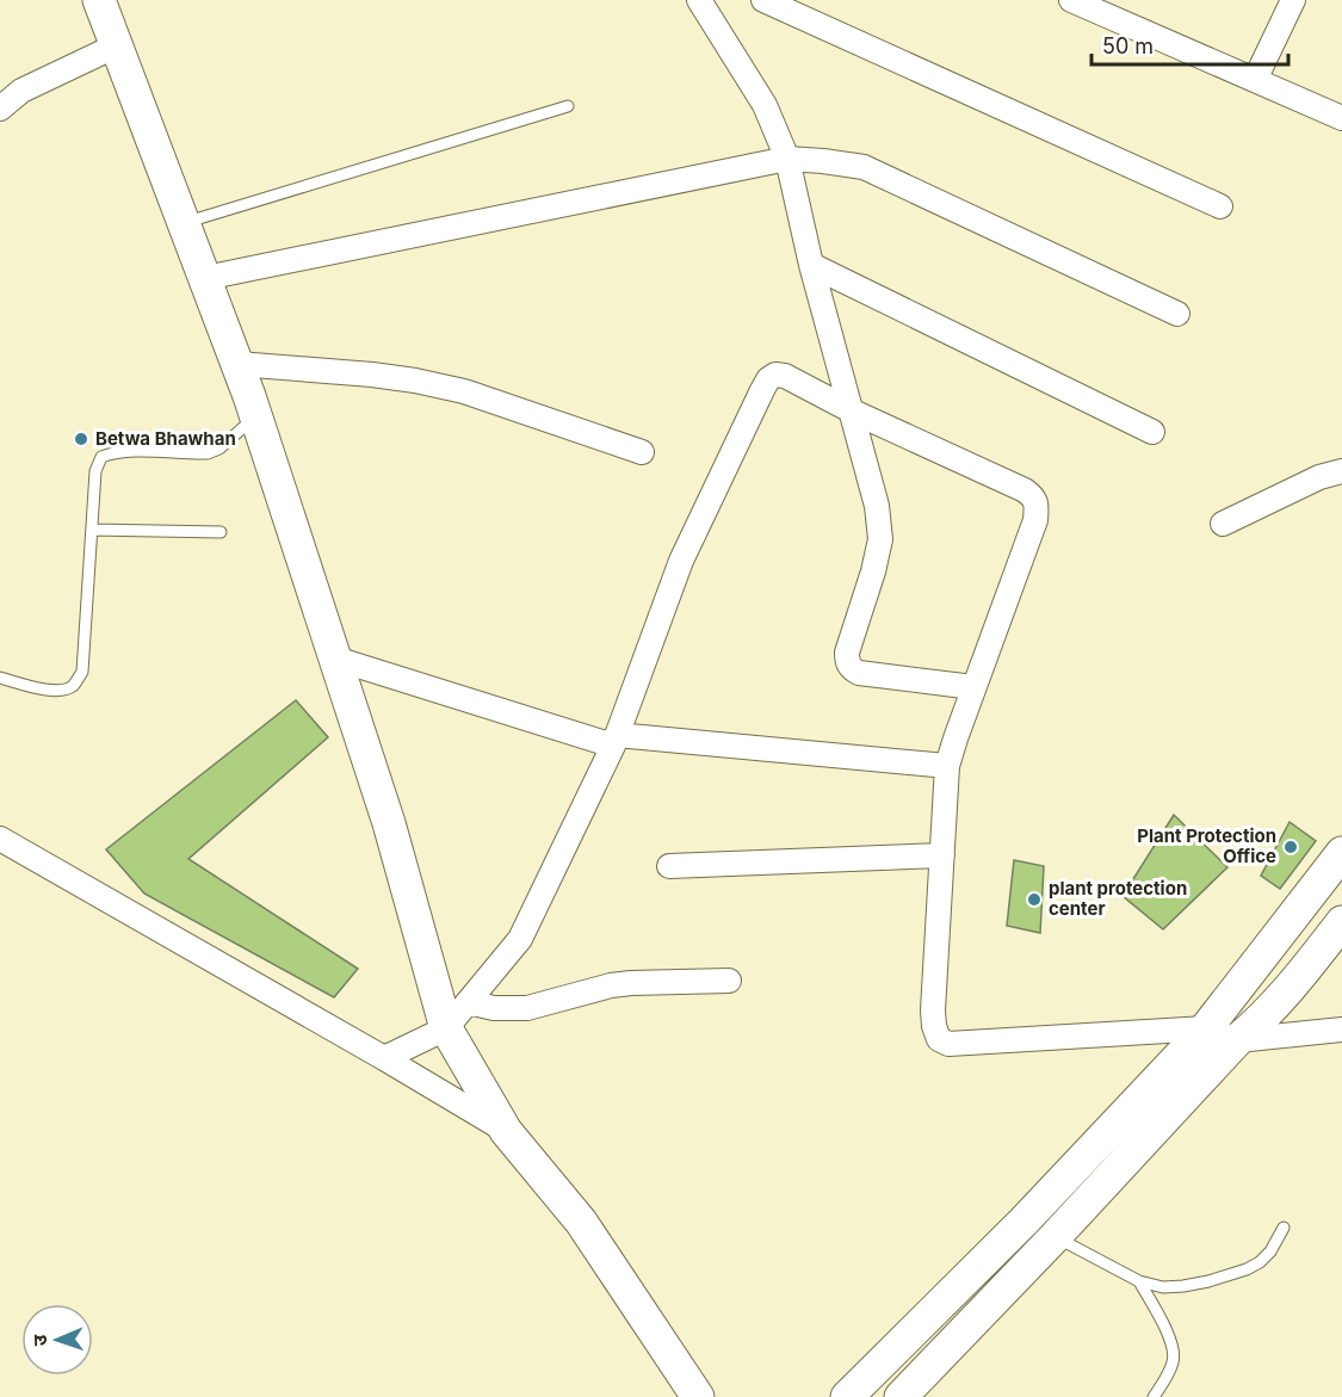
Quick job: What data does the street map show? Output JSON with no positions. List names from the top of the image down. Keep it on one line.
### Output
{"places":["Betwa Bhawhan","Plant Protection Office","plant protection center"],"scale_bar":"50 m","north":"left"}
